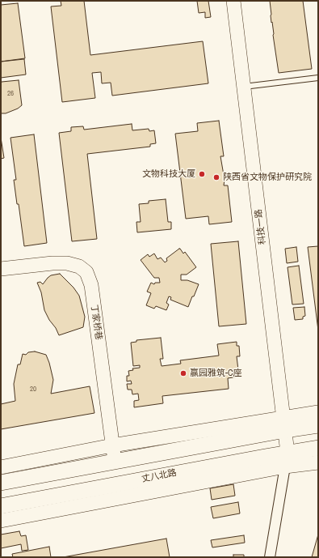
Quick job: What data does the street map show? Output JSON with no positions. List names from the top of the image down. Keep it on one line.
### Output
{"streets":{"main road":["丈八北路"],"street":["科技一路","丁家桥巷"]},"crossings":[["科技一路","丈八北路"]],"places":["文物科技大厦","陕西省文物保护研究院","赢园雅筑-C座"],"house_numbers":["26","20"]}
